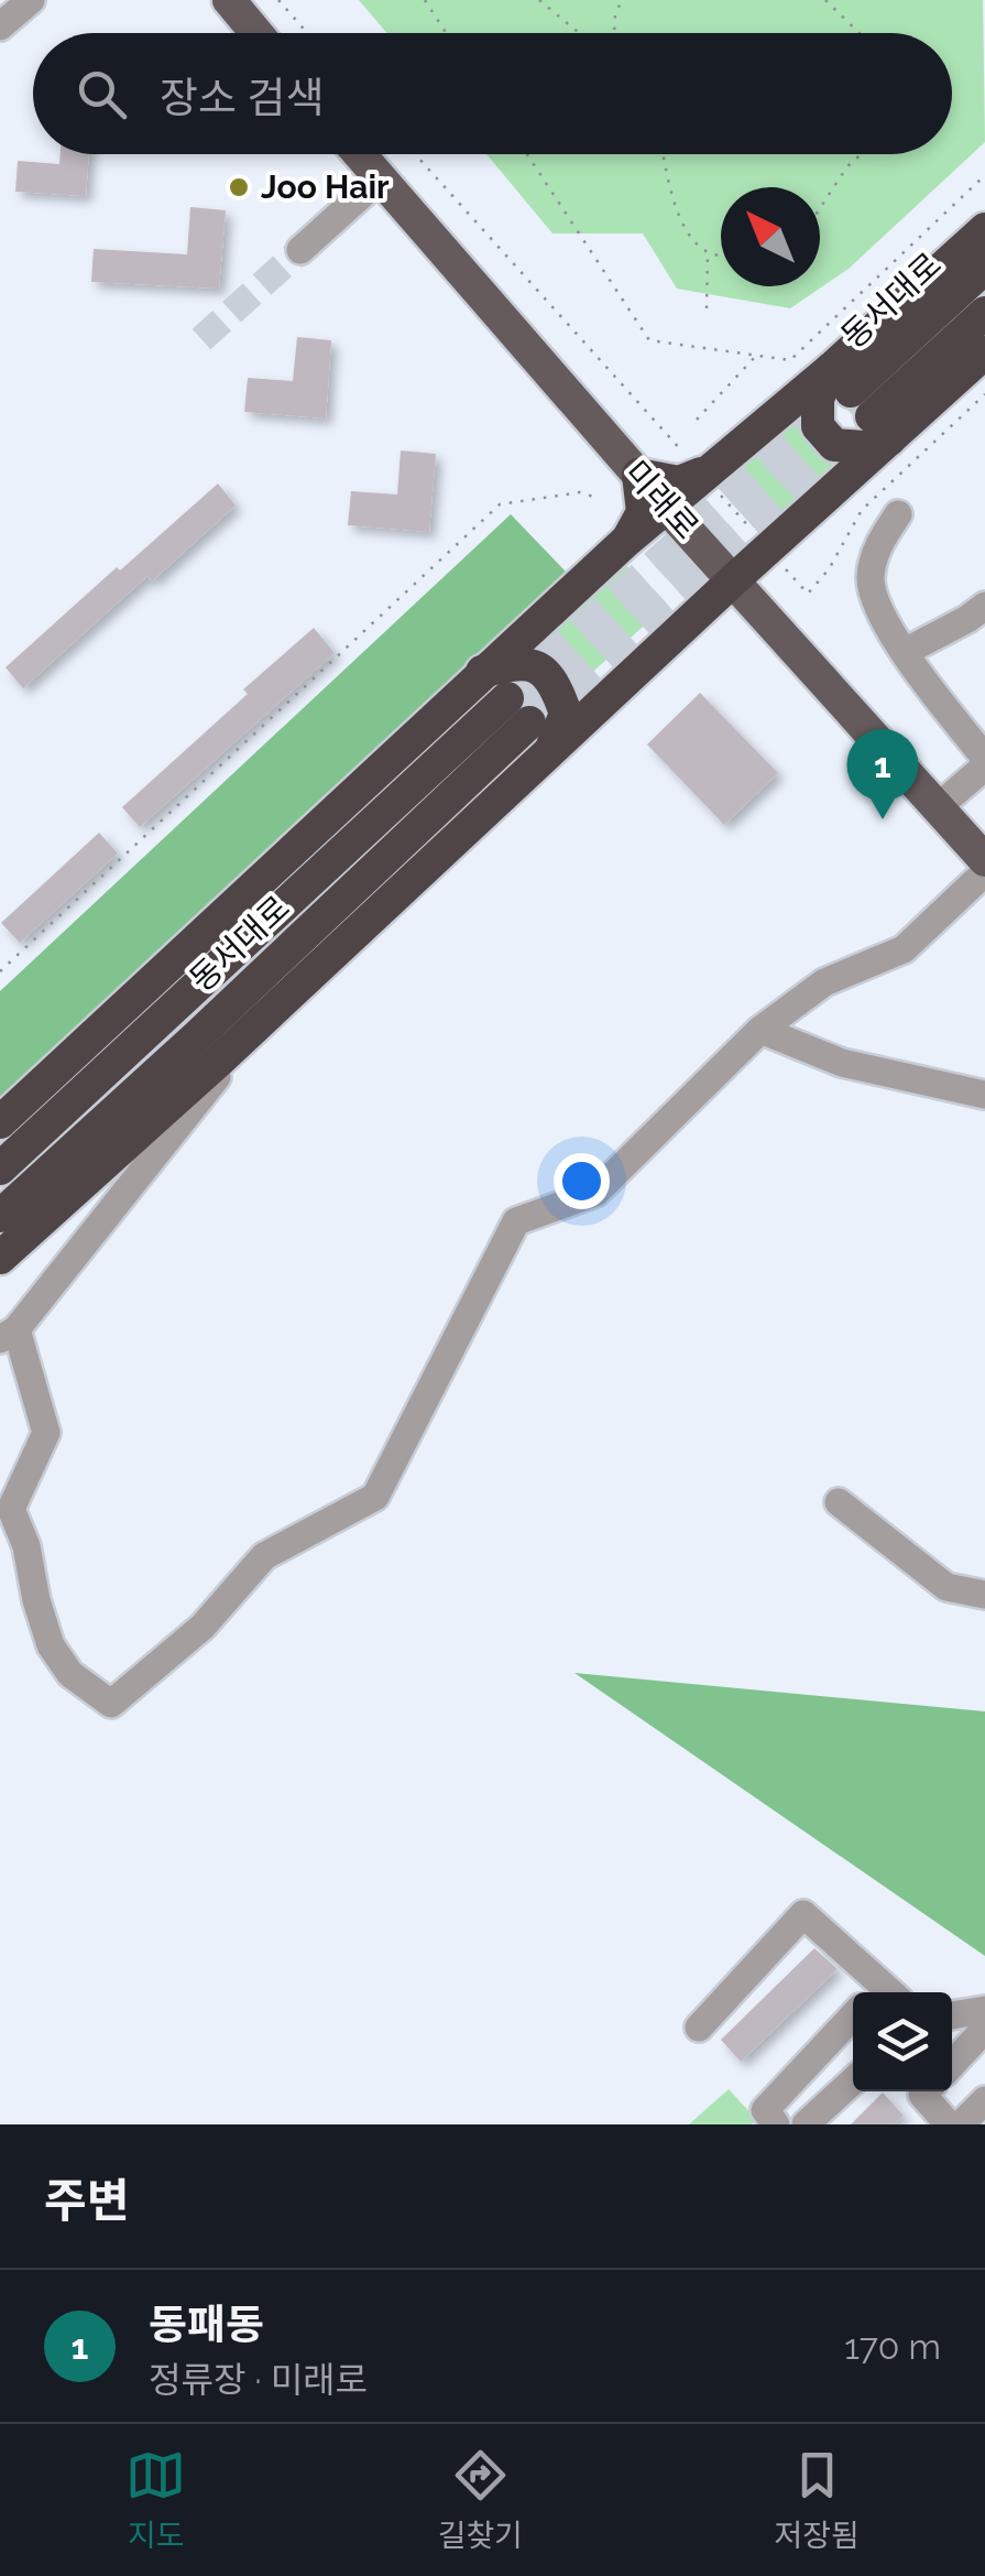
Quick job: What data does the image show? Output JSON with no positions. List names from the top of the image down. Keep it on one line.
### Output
{"streets":{"highway":["동서대로"],"main road":["미래로"]},"places":["Joo Hair"],"north":"top left","page":{"search":"장소 검색","pins":"1","heading":"주변","list":[{"mark":"1","name":"동패동","note":"정류장 · 미래로","value":"170 m"}],"nav":["지도","길찾기","저장됨"]}}
